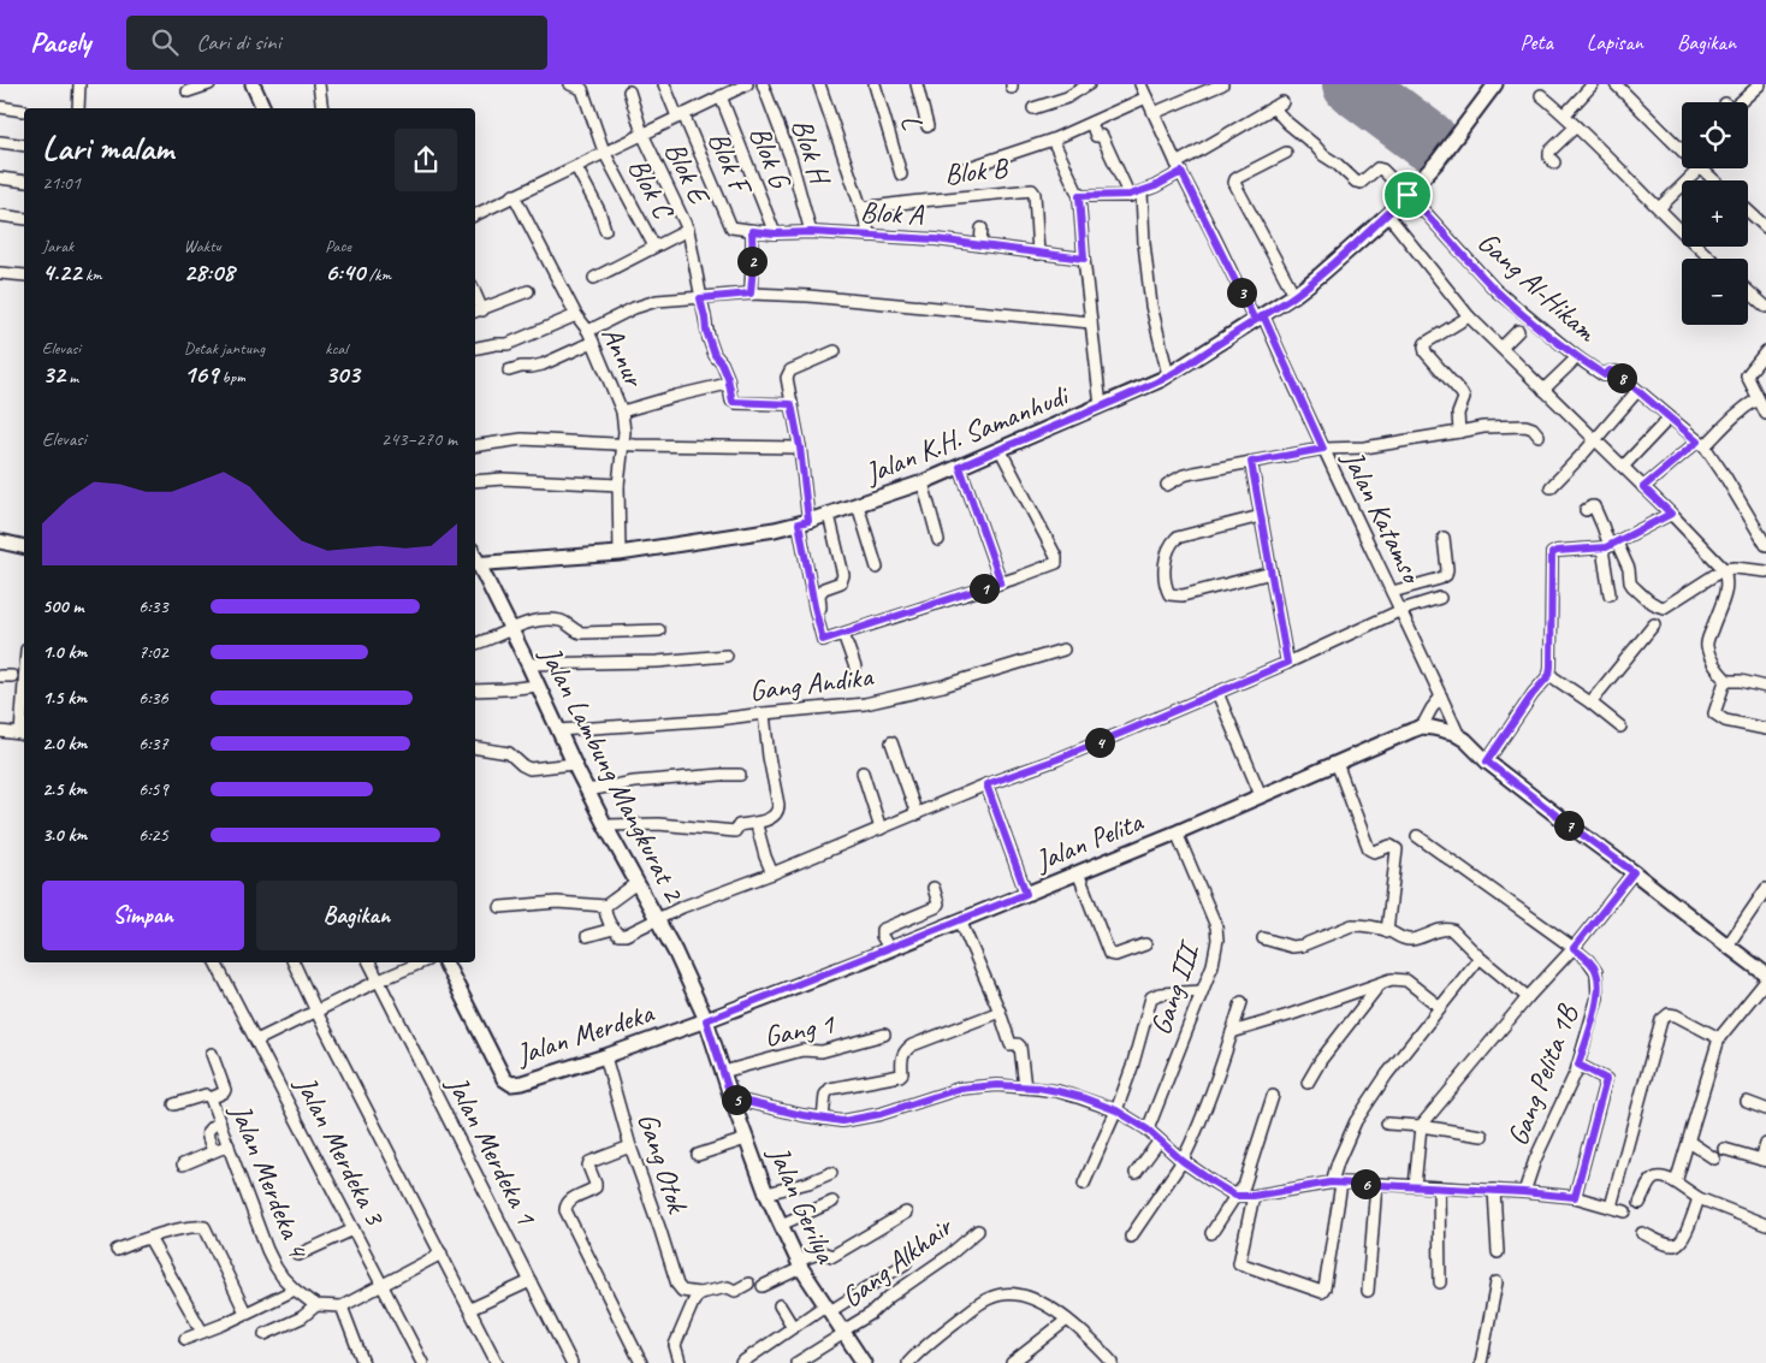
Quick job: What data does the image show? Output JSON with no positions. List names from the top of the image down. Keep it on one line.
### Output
{"streets":{"street":["L","Blok H","Blok G","Blok F","Blok B","Blok E","Blok C","Blok A","Gang Al-Hikam","Annur","Jalan K.H. Samanhudi","Jalan Katamso","Gang Andika","Jalan Lambung Mangkurat 2","Jalan Pelita","Gang III","Gang 1","Jalan Merdeka","Gang Pelita 1B","Jalan Merdeka 3","Jalan Merdeka 1","Gang Otok","Jalan Merdeka 4","Jalan Gerilya","Gang Alkhair"]},"crossings":[["Blok H","Blok A"],["Blok G","Blok A"],["Blok F","Blok A"],["Blok B","Blok A"],["Blok E","Blok C"],["Gang Al-Hikam","Jalan K.H. Samanhudi"],["Gang Al-Hikam","Jalan Katamso"],["Annur","Jalan K.H. Samanhudi"],["Jalan K.H. Samanhudi","Jalan Katamso"],["Jalan K.H. Samanhudi","Jalan Lambung Mangkurat 2"],["Gang Andika","Jalan Lambung Mangkurat 2"],["Jalan Lambung Mangkurat 2","Jalan Pelita"],["Jalan Lambung Mangkurat 2","Jalan Merdeka"],["Jalan Lambung Mangkurat 2","Jalan Gerilya"],["Jalan Pelita","Gang III"],["Jalan Pelita","Jalan Merdeka"],["Jalan Pelita","Jalan Gerilya"],["Gang 1","Jalan Gerilya"],["Jalan Merdeka","Gang Otok"],["Jalan Merdeka","Jalan Gerilya"],["Jalan Gerilya","Gang Alkhair"]],"page":{"header":"Pacely","search":"Cari di sini","nav":["Peta","Lapisan","Bagikan"],"map_buttons":["+","−"],"heading":["Lari malam","21:01"],"stats":[["Jarak","4.22 km"],["Waktu","28:08"],["Pace","6:40 /km"],["Elevasi","32 m"],["Detak jantung","169 bpm"],["kcal","303"]],"pins":["2","3","8","1","4","7","5","6"],"chart":["Elevasi","243–270 m"],"list":[{"name":"500 m","note":"6:33"},{"name":"1.0 km","note":"7:02"},{"name":"1.5 km","note":"6:36"},{"name":"2.0 km","note":"6:37"},{"name":"2.5 km","note":"6:59"},{"name":"3.0 km","note":"6:25"}],"buttons":["Simpan","Bagikan"]}}
